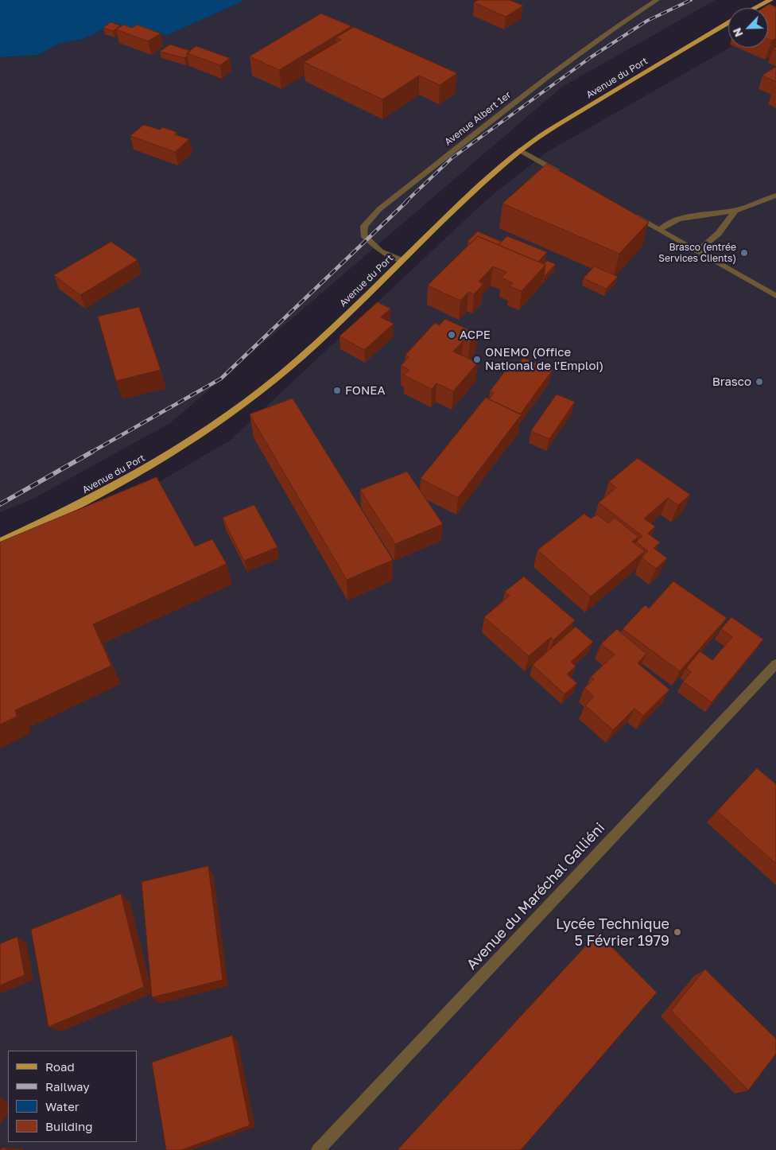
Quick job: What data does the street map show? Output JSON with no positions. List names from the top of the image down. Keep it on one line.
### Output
{"streets":{"main road":["Avenue du Port"],"street":["Avenue Albert 1er","Avenue du Maréchal Galliéni"]},"crossings":[["Avenue du Port","Avenue Albert 1er"]],"places":["Brasco (entrée Services Clients)","ACPE","ONEMO (Office National de l'Emploi)","Brasco","FONEA","Lycée Technique 5 Février 1979"],"legend":["Road","Railway","Water","Building"],"north":"bottom left"}
